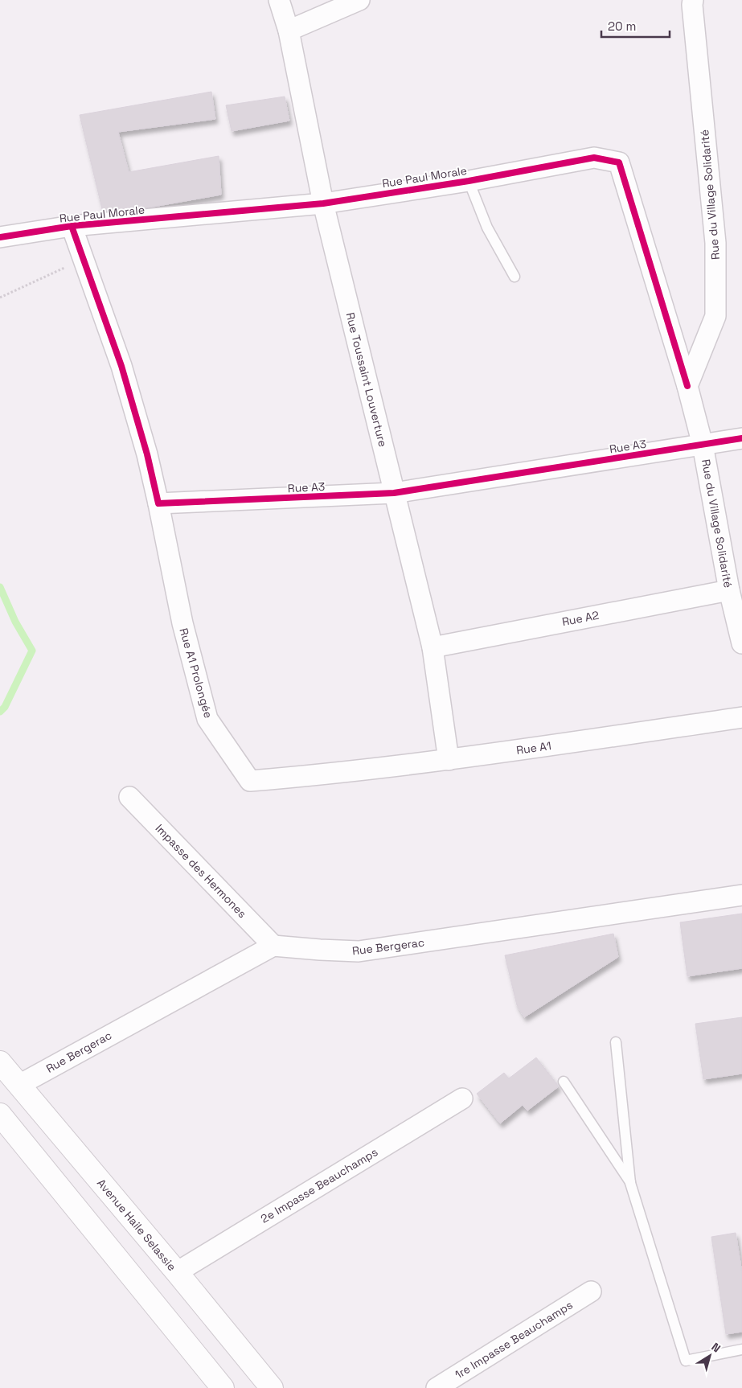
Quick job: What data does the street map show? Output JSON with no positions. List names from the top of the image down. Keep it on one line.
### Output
{"streets":{"street":["Rue Paul Morale","Rue du Village Solidarité","Rue Toussaint Louverture","Rue A3","Rue A2","Rue A1 Prolongée","Rue A1","Impasse des Hermones","Rue Bergerac","2e Impasse Beauchamps","Avenue Haile Selassie","1re Impasse Beauchamps"]},"crossings":[["Rue Paul Morale","Rue du Village Solidarité"],["Rue Paul Morale","Rue Toussaint Louverture"],["Rue du Village Solidarité","Rue A3"],["Rue du Village Solidarité","Rue A2"],["Rue Toussaint Louverture","Rue A3"],["Rue Toussaint Louverture","Rue A2"],["Rue Toussaint Louverture","Rue A1"],["Rue A3","Rue A1 Prolongée"],["Rue A1 Prolongée","Rue A1"],["Impasse des Hermones","Rue Bergerac"],["Rue Bergerac","Avenue Haile Selassie"],["2e Impasse Beauchamps","Avenue Haile Selassie"]],"scale_bar":"20 m","north":"top right"}
